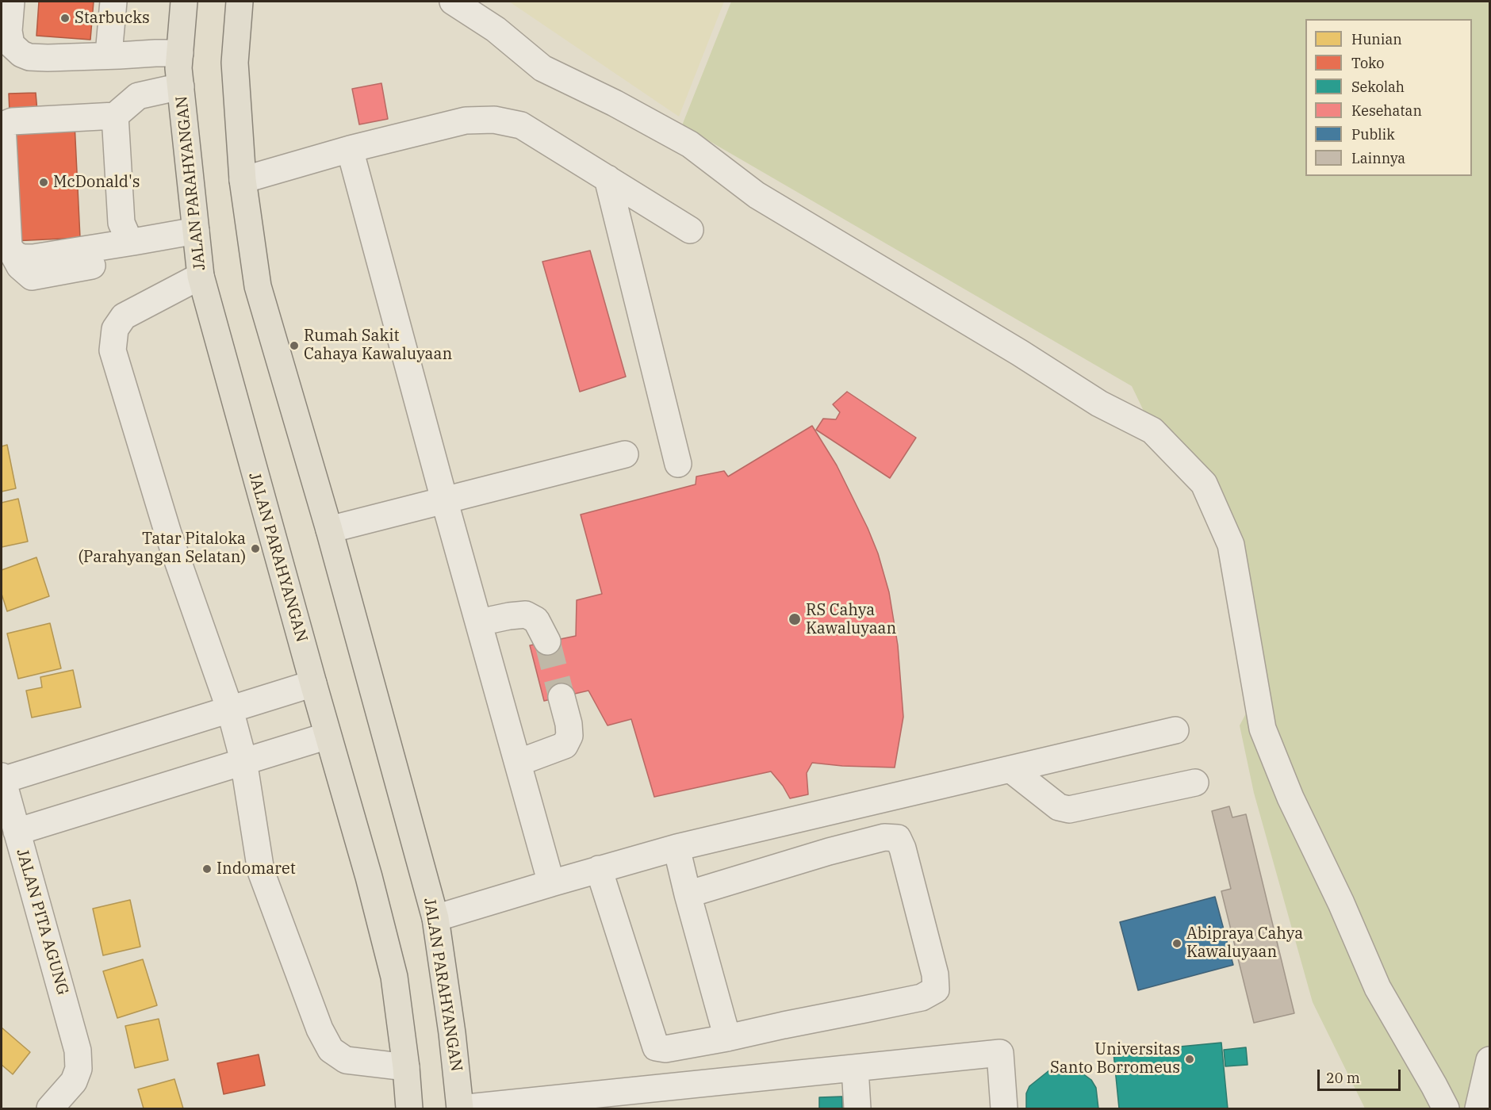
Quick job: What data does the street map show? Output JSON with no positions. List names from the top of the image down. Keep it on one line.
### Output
{"streets":{"main road":["JALAN PARAHYANGAN"],"street":["JALAN PITA AGUNG"]},"places":["Starbucks","McDonald's","Rumah Sakit Cahaya Kawaluyaan","Tatar Pitaloka (Parahyangan Selatan)","RS Cahya Kawaluyaan","Indomaret","Abipraya Cahya Kawaluyaan","Universitas Santo Borromeus"],"legend":["Hunian","Toko","Sekolah","Kesehatan","Publik","Lainnya"],"scale_bar":"20 m"}
